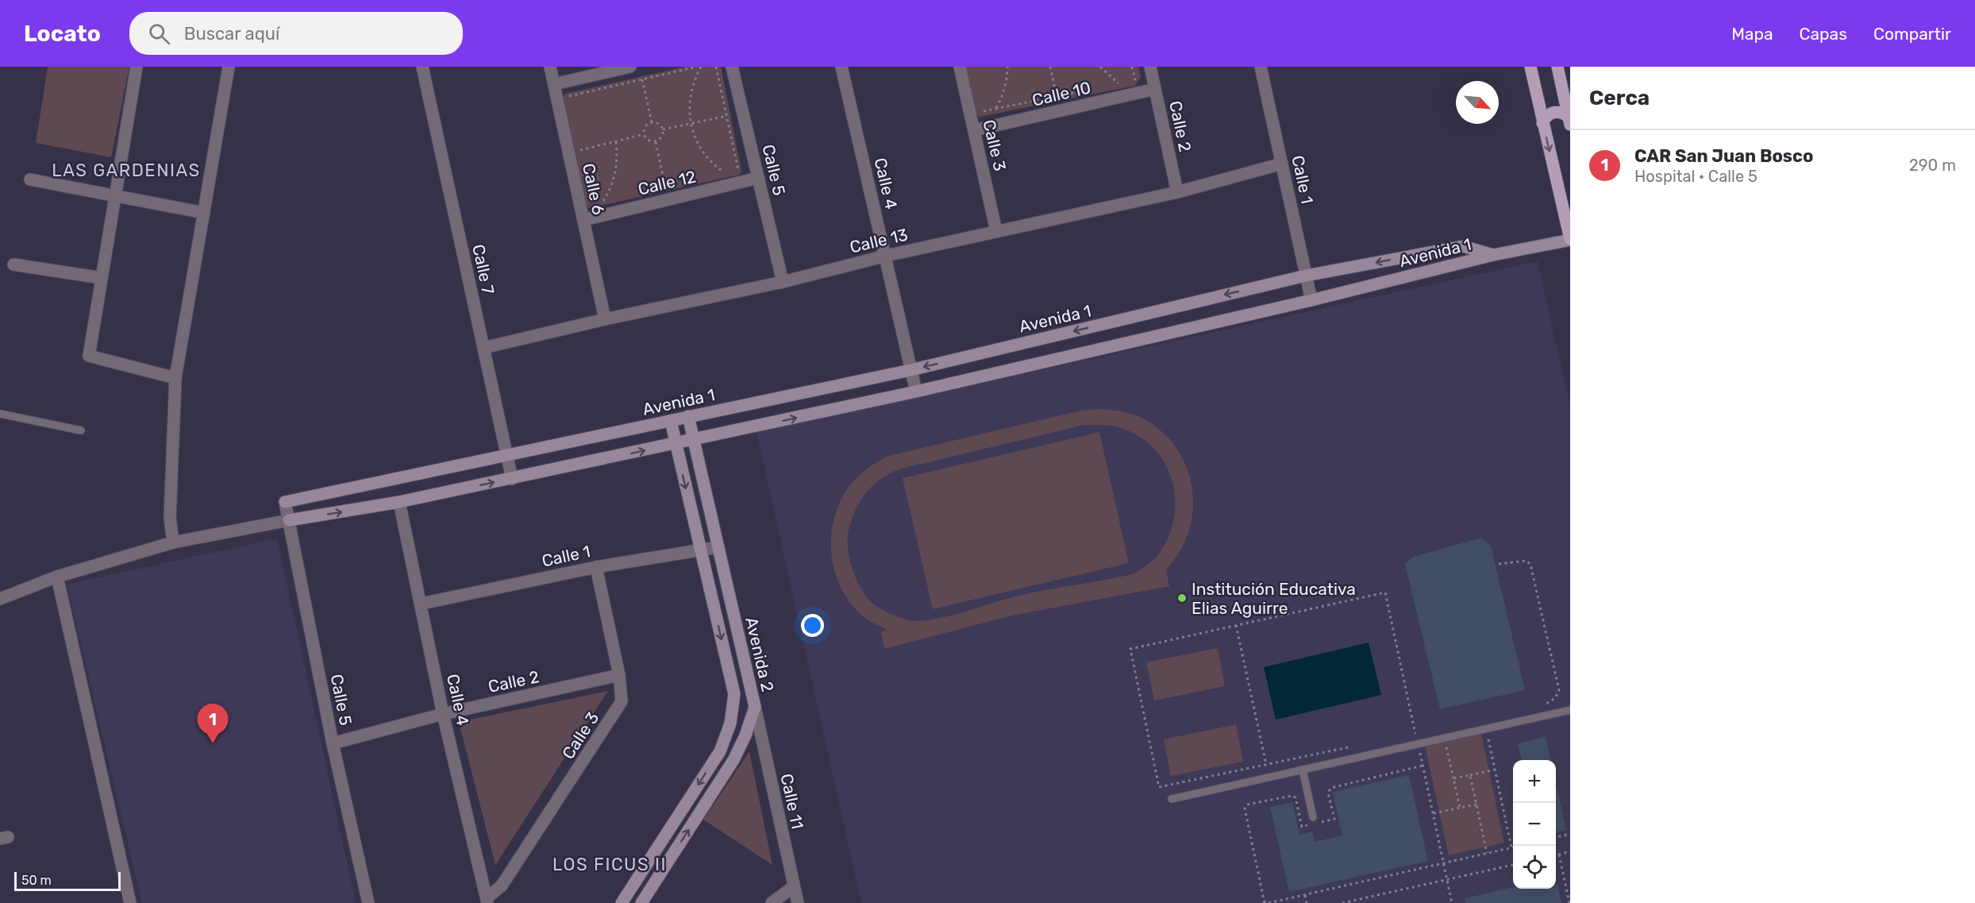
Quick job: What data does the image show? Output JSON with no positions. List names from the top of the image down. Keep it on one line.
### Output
{"streets":{"street":["Calle 10","Calle 2","Calle 3","Calle 5","Calle 1","Calle 12","Calle 4","Calle 6","Calle 13","Avenida 1","Calle 7","Avenida 2","Calle 11"]},"crossings":[["Calle 10","Calle 2"],["Calle 10","Calle 3"],["Calle 2","Calle 3"],["Calle 2","Calle 5"],["Calle 2","Calle 4"],["Calle 2","Calle 13"],["Calle 3","Calle 1"],["Calle 3","Calle 4"],["Calle 3","Calle 13"],["Calle 5","Calle 12"],["Calle 5","Calle 13"],["Calle 5","Avenida 1"],["Calle 1","Calle 4"],["Calle 1","Calle 13"],["Calle 1","Avenida 1"],["Calle 1","Avenida 2"],["Calle 12","Calle 6"],["Calle 4","Calle 13"],["Calle 4","Avenida 1"],["Calle 6","Calle 13"],["Calle 13","Calle 7"],["Avenida 1","Calle 7"],["Avenida 1","Avenida 2"],["Avenida 2","Calle 11"]],"districts":["LAS GARDENIAS","LOS FICUS II"],"places":["Institución Educativa Elias Aguirre"],"scale_bar":"50 m","north":"bottom right","page":{"header":"Locato","search":"Buscar aquí","nav":["Mapa","Capas","Compartir"],"heading":"Cerca","list":[{"mark":"1","name":"CAR San Juan Bosco","note":"Hospital · Calle 5","value":"290 m"}],"pins":"1","map_buttons":["+","−"],"scale":"50 m"}}
